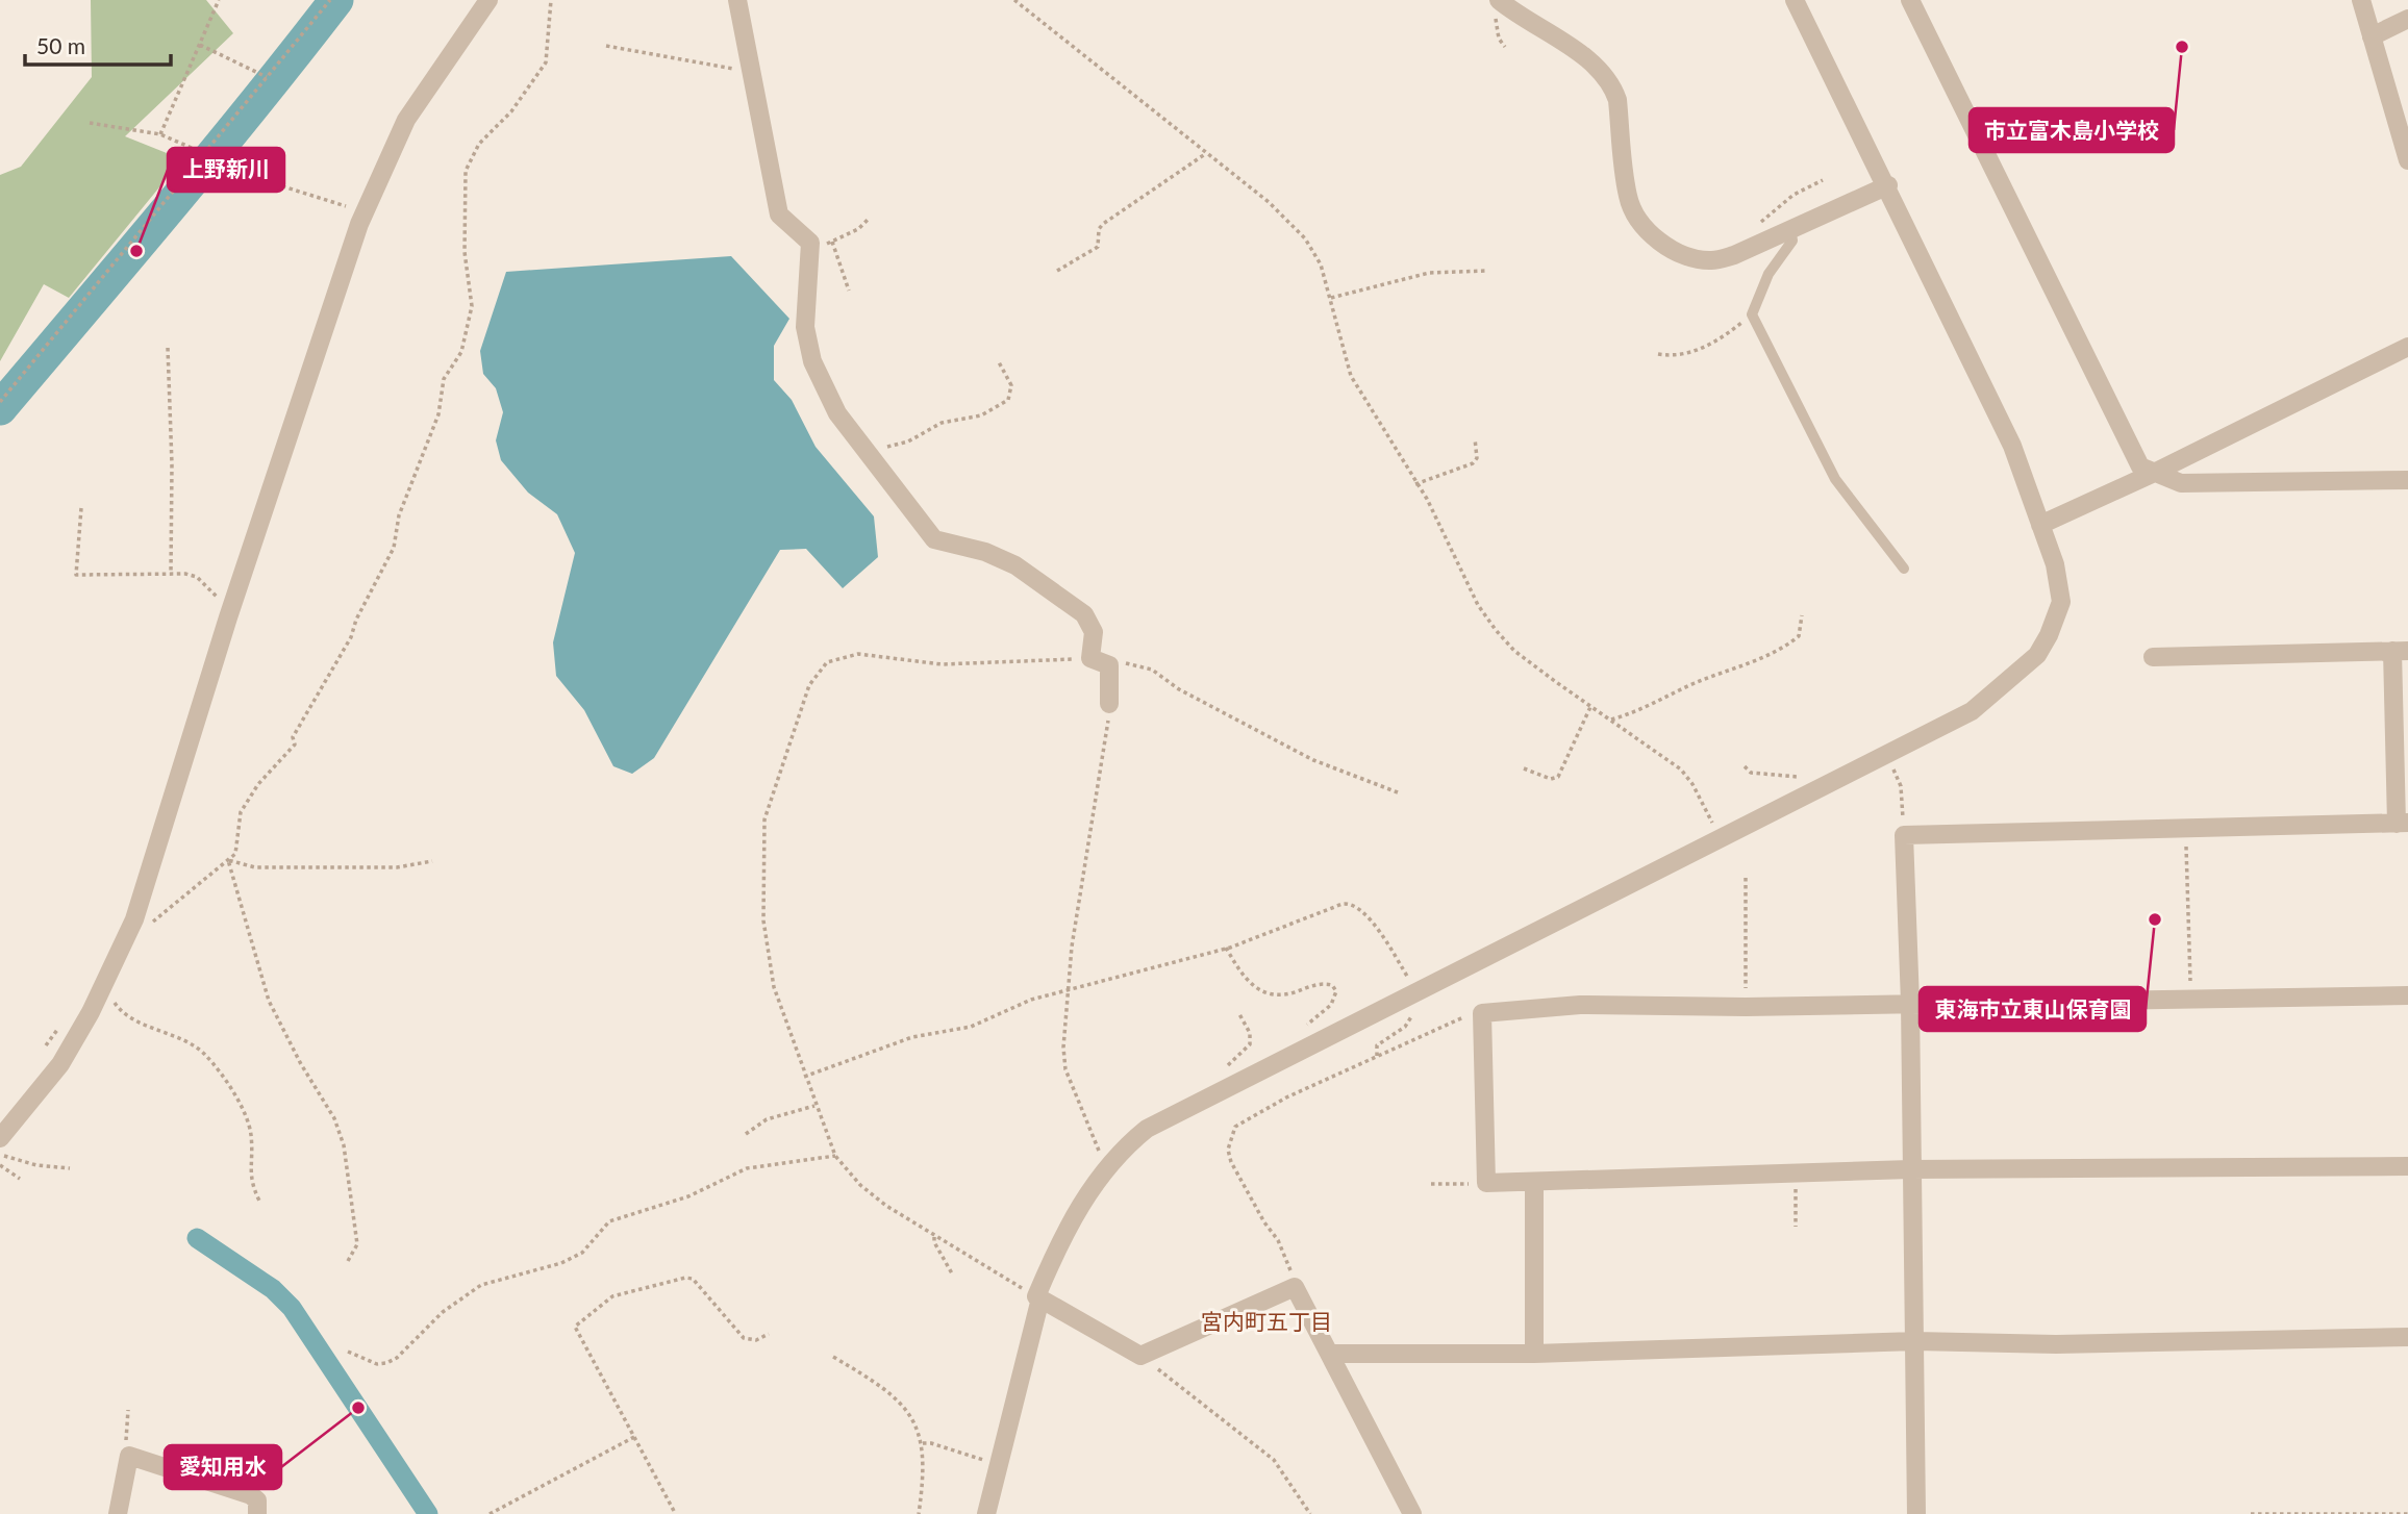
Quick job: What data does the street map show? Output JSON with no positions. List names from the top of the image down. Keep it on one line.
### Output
{"districts":["宮内町五丁目"],"places":["市立富木島小学校","上野新川","東海市立東山保育園","愛知用水"],"scale_bar":"50 m"}
